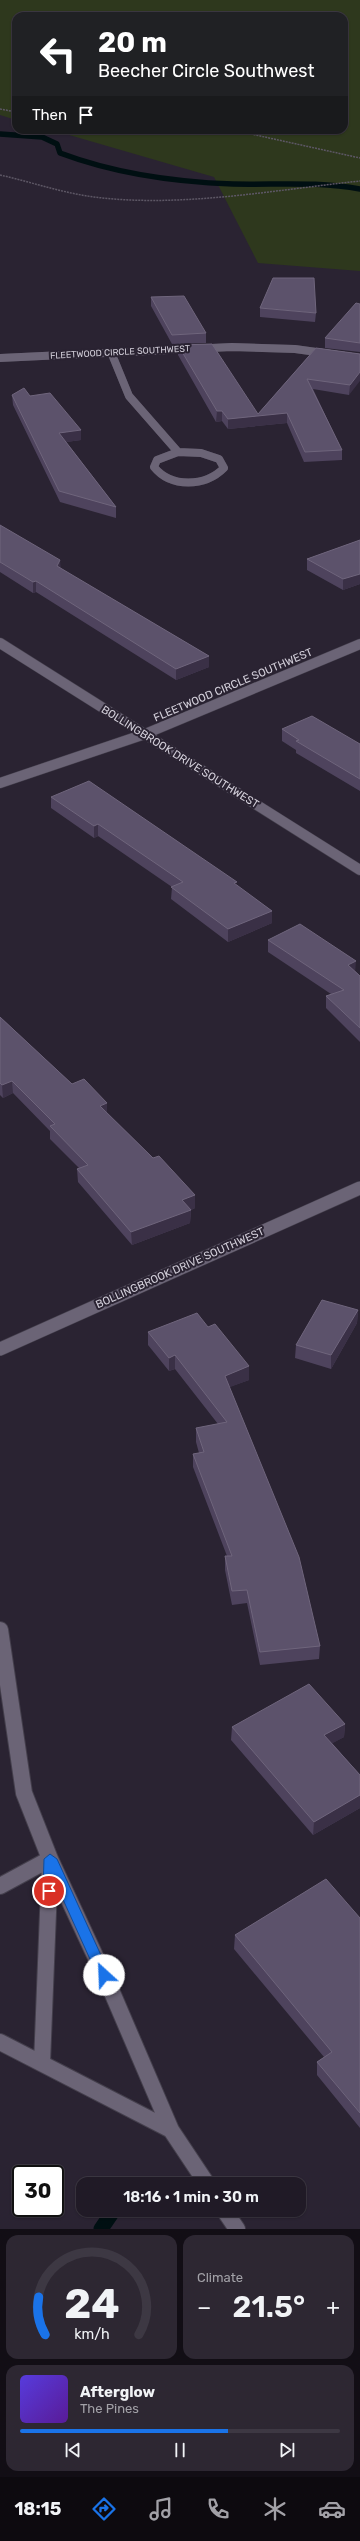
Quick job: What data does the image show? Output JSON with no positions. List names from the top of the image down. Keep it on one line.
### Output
{"streets":{"street":["FLEETWOOD CIRCLE SOUTHWEST","BOLLINGBROOK DRIVE SOUTHWEST"]},"crossings":[["FLEETWOOD CIRCLE SOUTHWEST","BOLLINGBROOK DRIVE SOUTHWEST"]],"page":{"turn":["20 m","Beecher Circle Southwest"],"then":"Then","limit":"30","trip":"18:16 · 1 min · 30 m","tile":"Climate","heat":["−","21.5°","+"],"song":["Afterglow","The Pines"],"tabs":"18:15","gauge":["24","km/h"]}}
